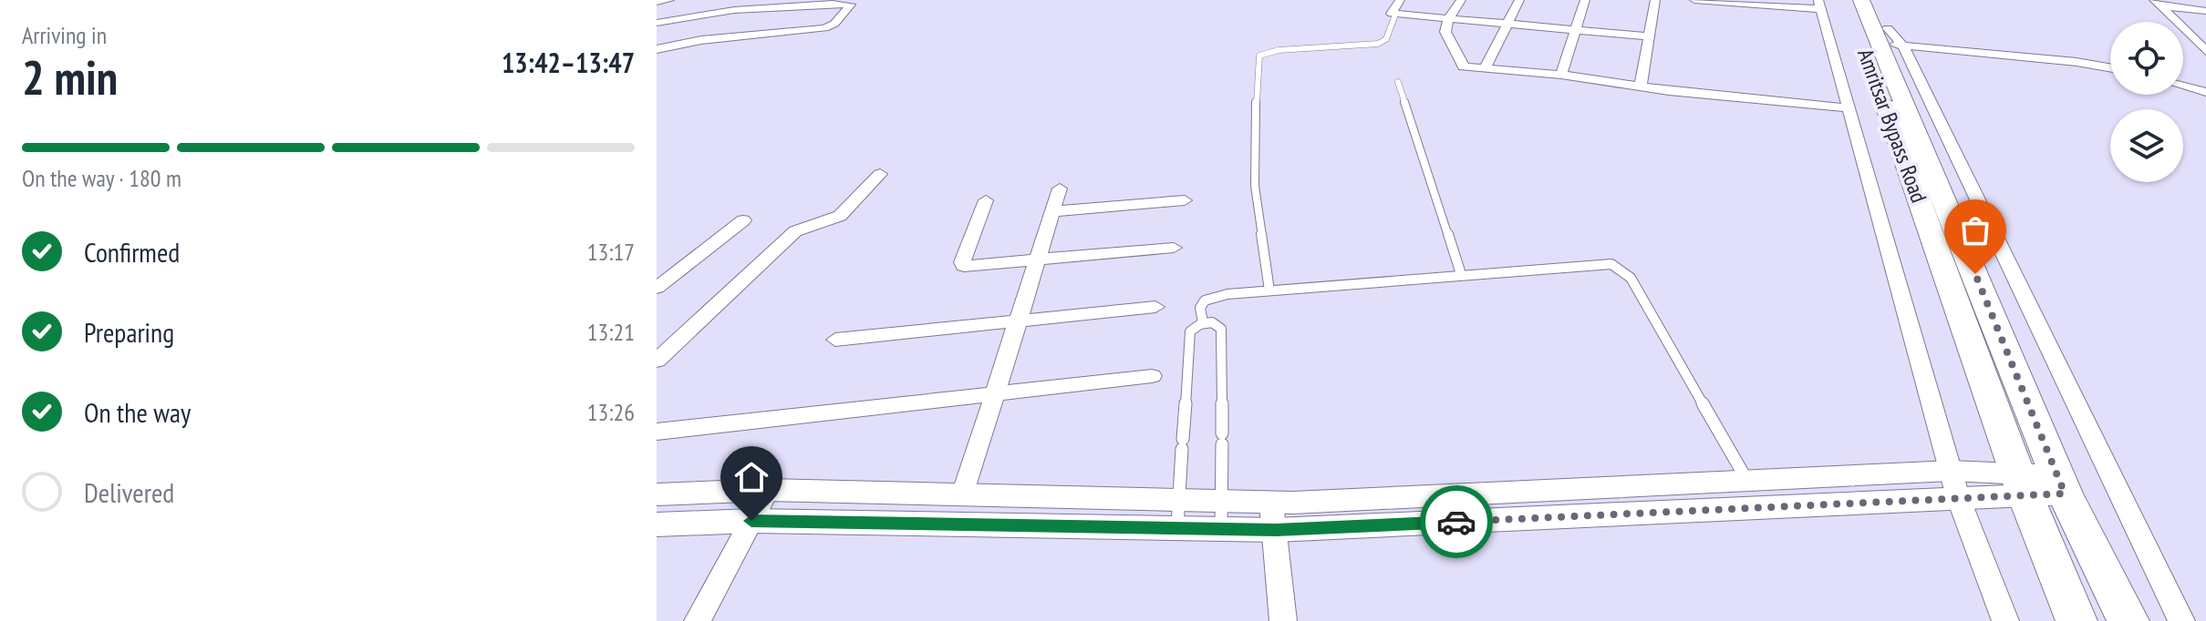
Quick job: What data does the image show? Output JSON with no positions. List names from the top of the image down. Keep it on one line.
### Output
{"streets":{"highway":["Amritsar Bypass Road"]},"page":{"heading":["2 min","Arriving in","13:42–13:47"],"bar":"On the way · 180 m","list":[["Confirmed","13:17"],["Preparing","13:21"],["On the way","13:26"],"Delivered"]}}
